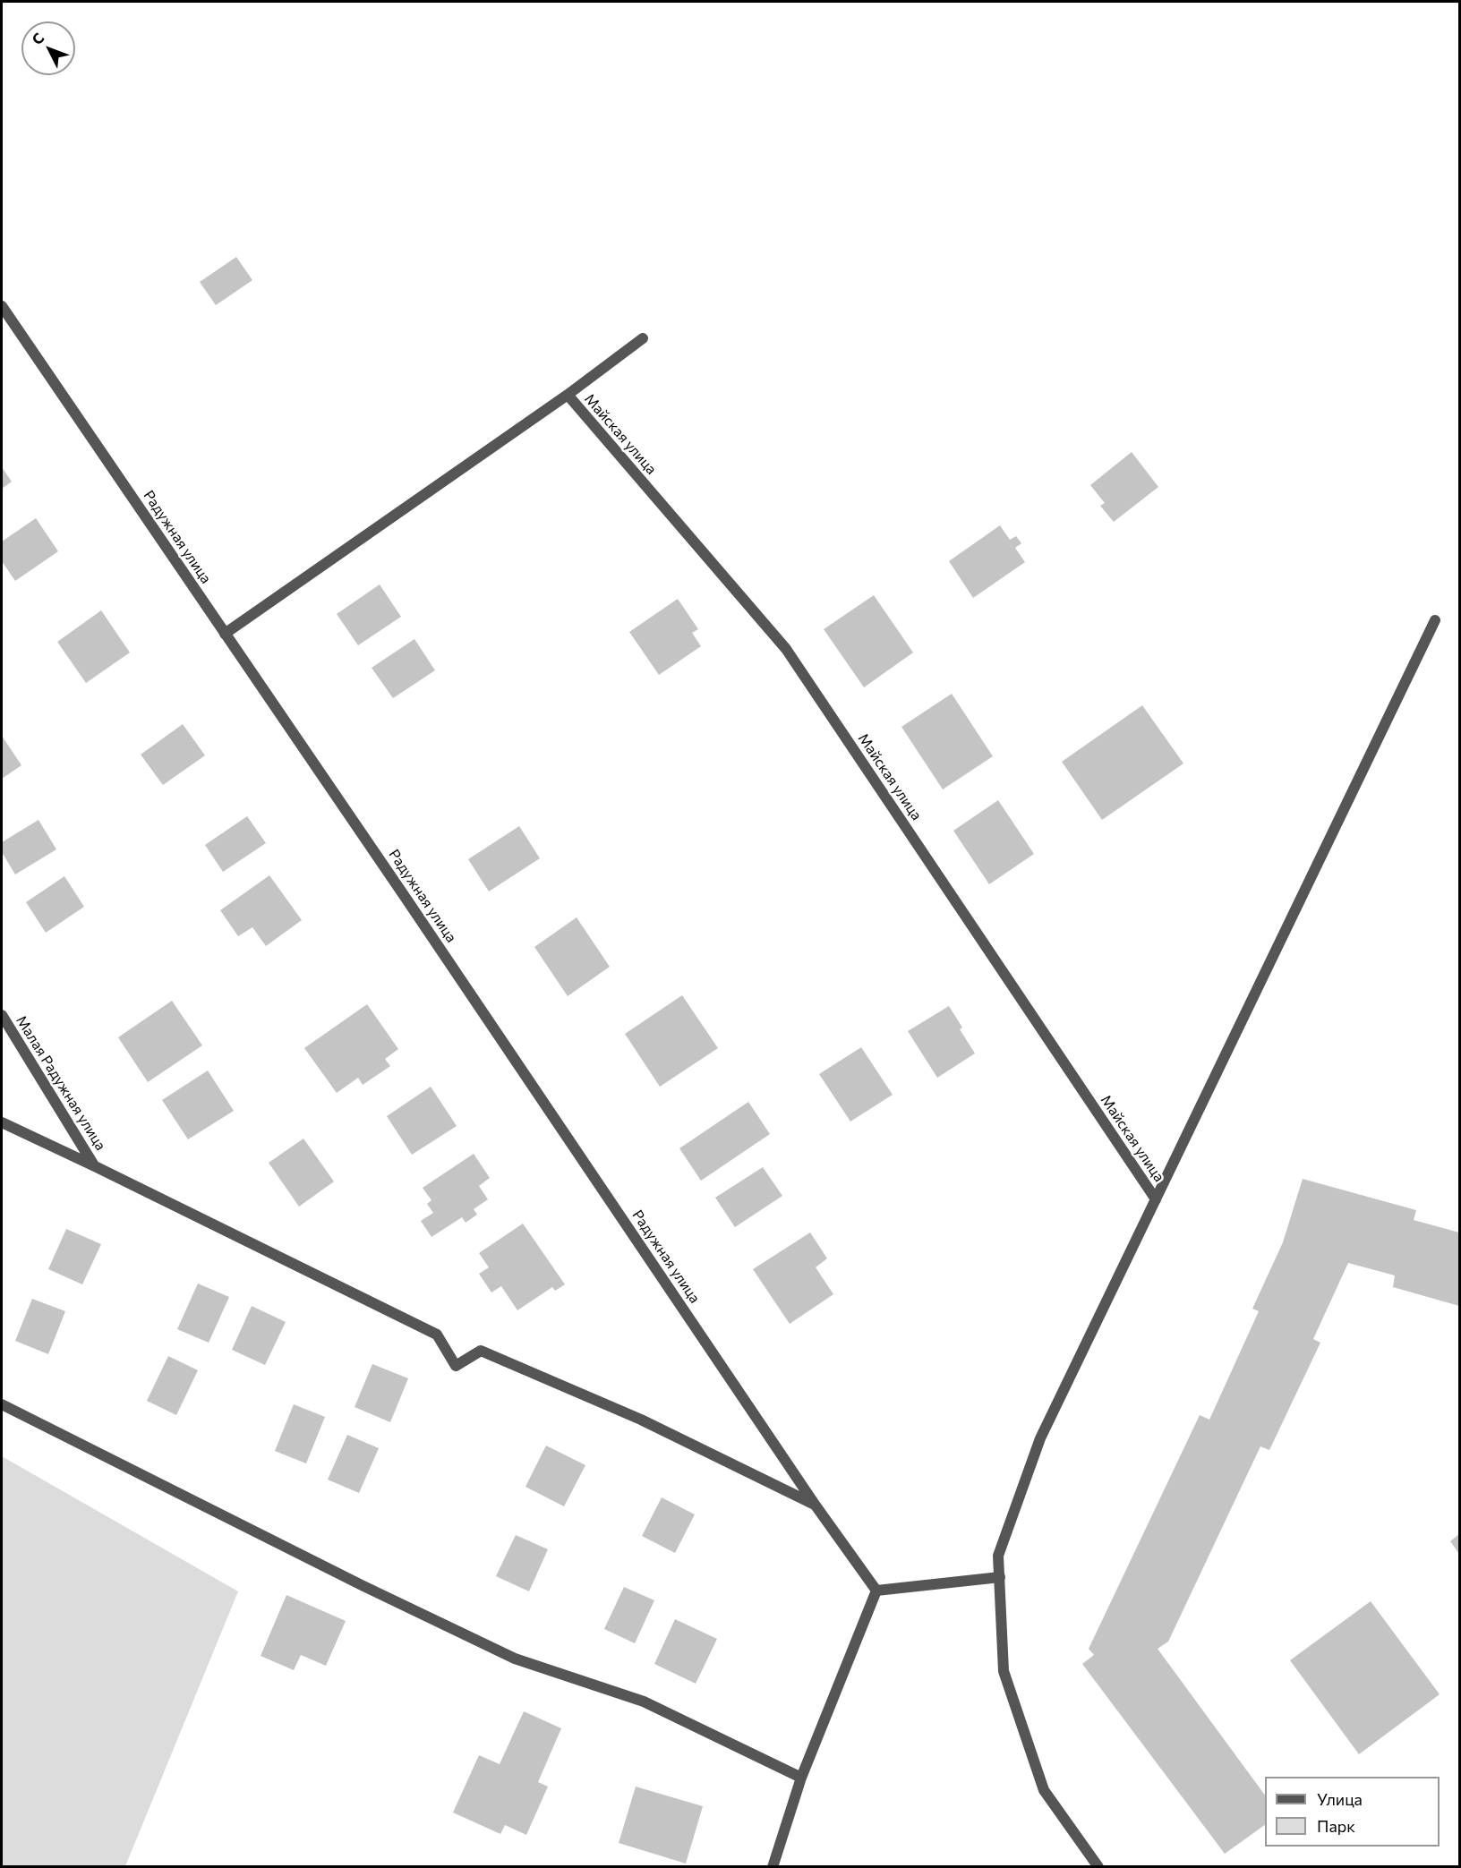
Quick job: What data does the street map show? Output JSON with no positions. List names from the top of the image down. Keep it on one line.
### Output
{"streets":{"street":["Майская улица","Радужная улица","Малая Радужная улица"]},"legend":["Улица","Парк"],"north":"top left"}
